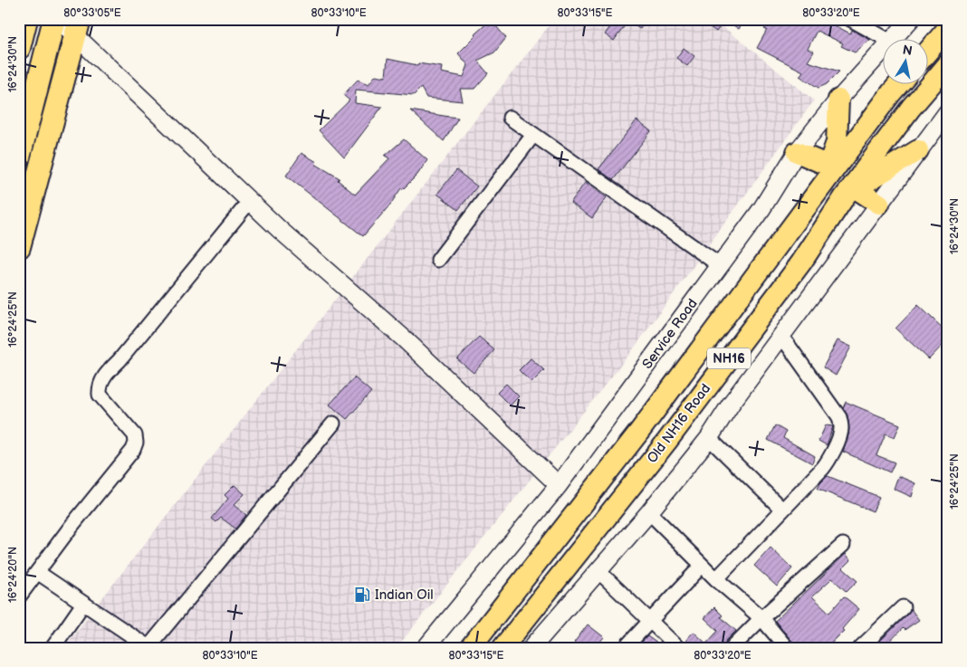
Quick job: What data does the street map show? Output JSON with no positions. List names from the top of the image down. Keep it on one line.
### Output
{"streets":{"main road":["NH16","Old NH16 Road"],"street":["Service Road"]},"places":{"fuel station":["Indian Oil"]},"north":"top","coordinates":["80°33'05\"E","80°33'10\"E","80°33'15\"E","80°33'20\"E","16°24'30\"N","16°24'25\"N","16°24'20\"N"]}
